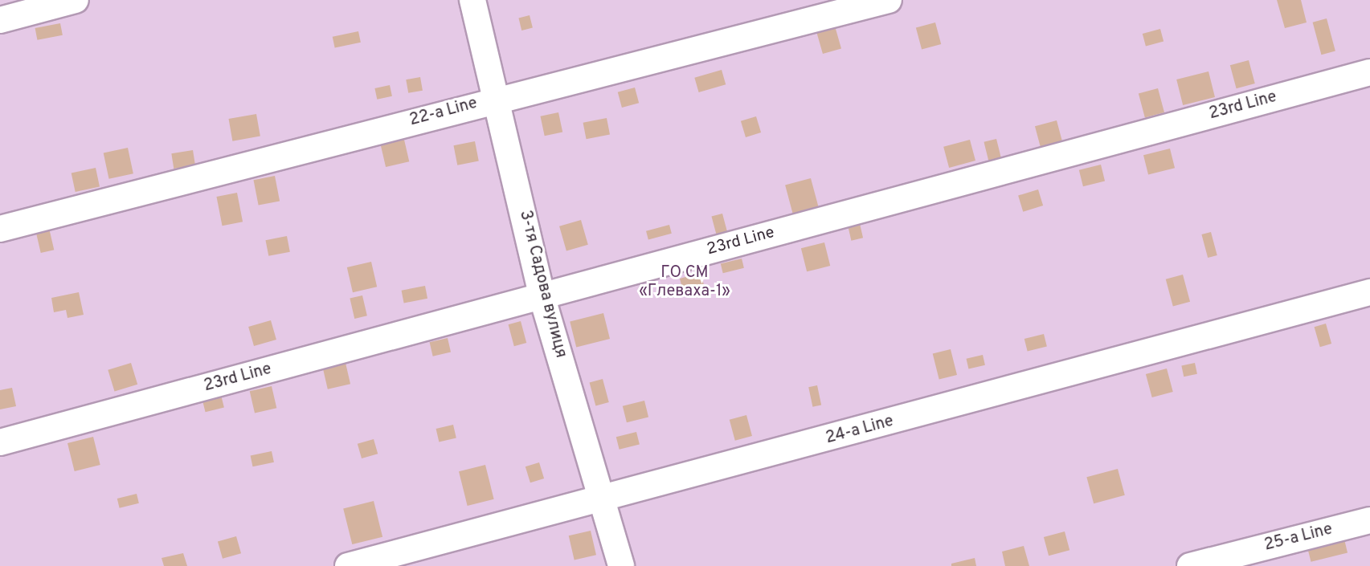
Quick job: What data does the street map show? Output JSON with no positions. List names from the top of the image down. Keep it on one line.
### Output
{"streets":{"street":["23rd Line","22-a Line","3-тя Садова вулиця","24-a Line","25-a Line"]},"crossings":[["23rd Line","3-тя Садова вулиця"],["22-a Line","3-тя Садова вулиця"],["3-тя Садова вулиця","24-a Line"]],"parks":["ГО СМ «Глеваха-1»"]}
